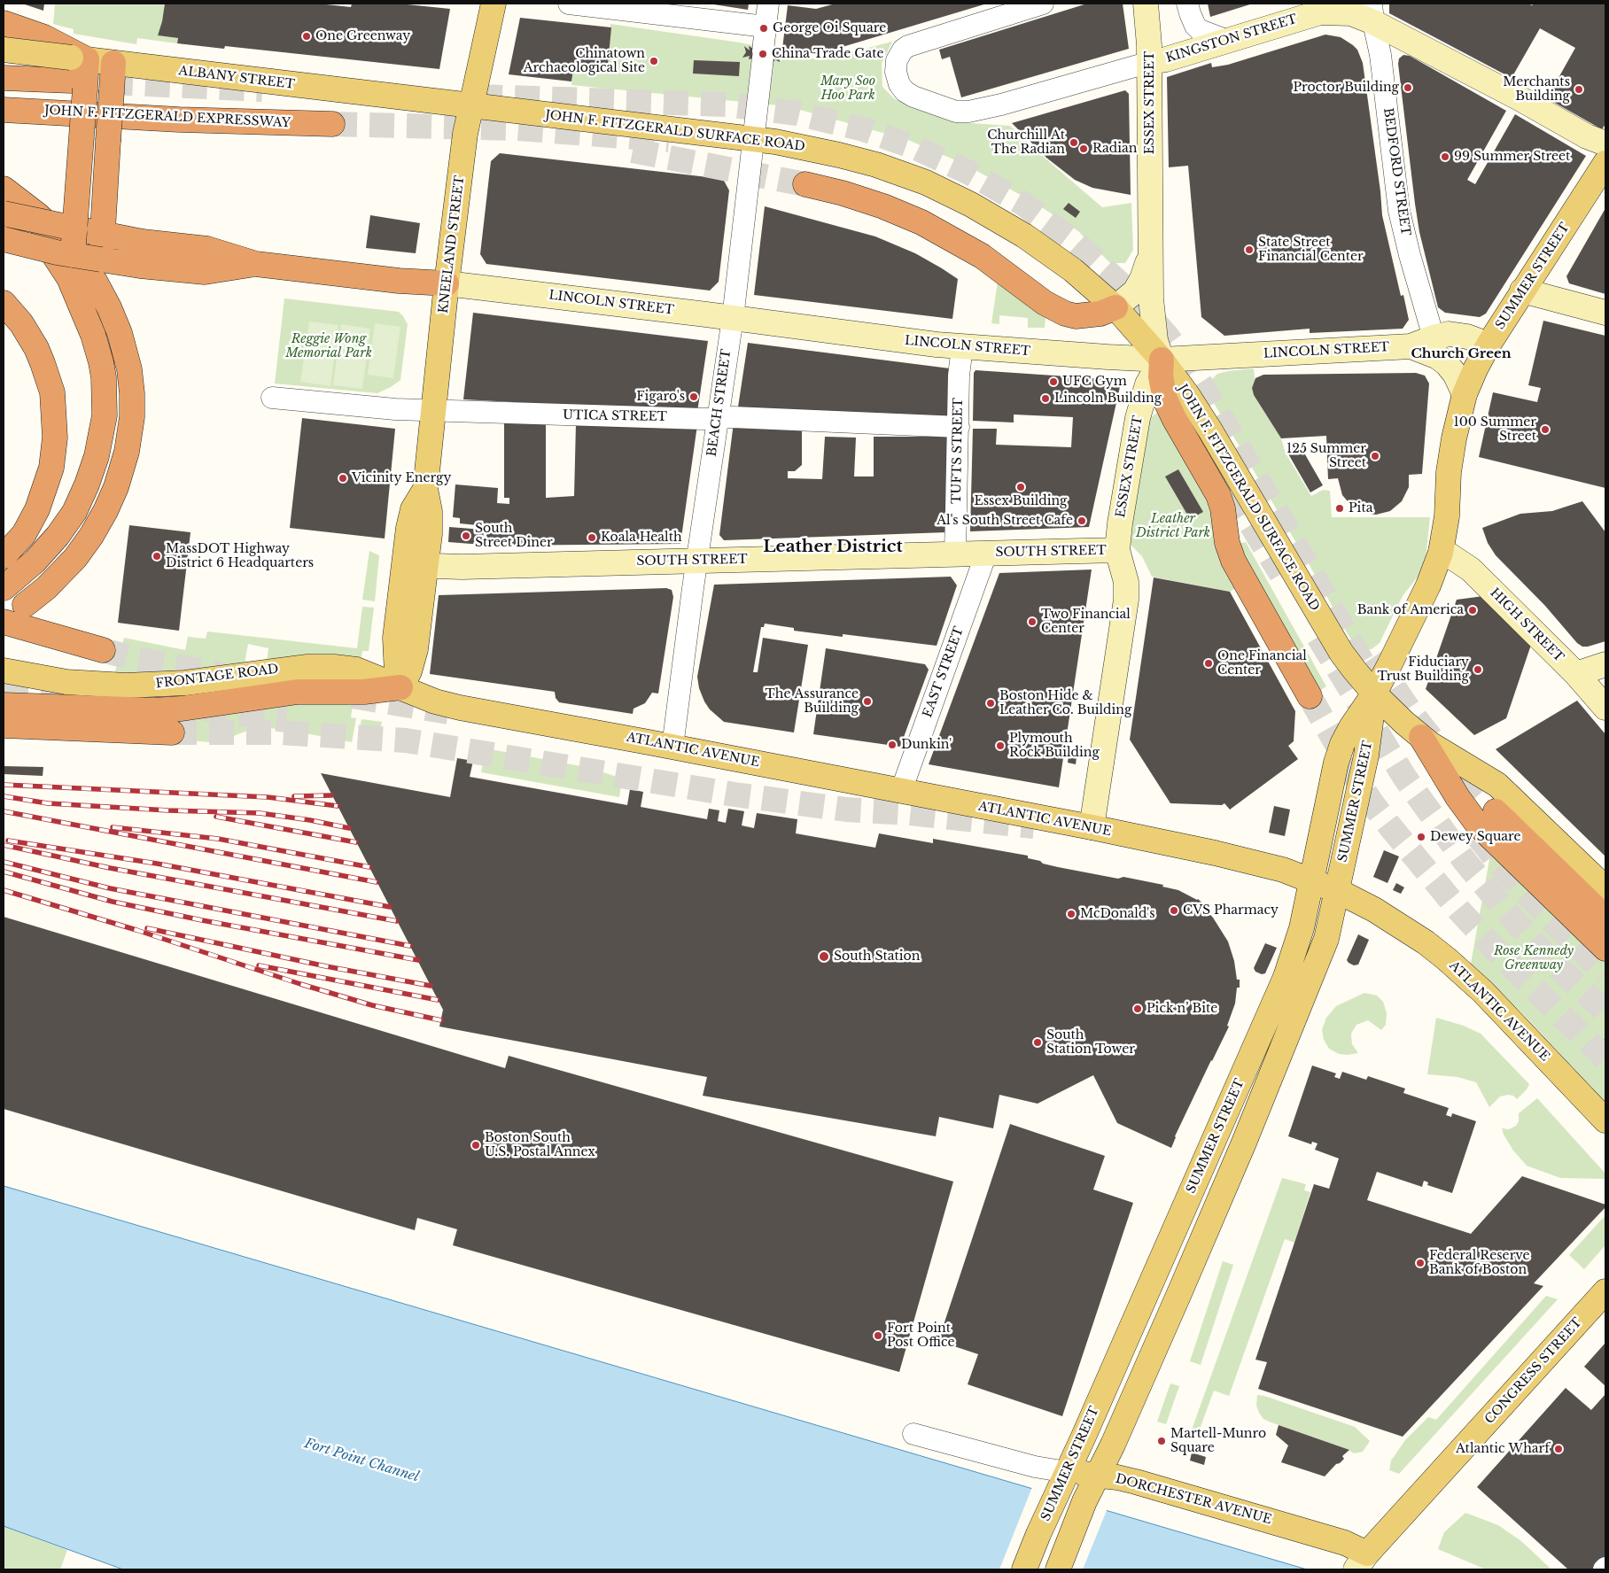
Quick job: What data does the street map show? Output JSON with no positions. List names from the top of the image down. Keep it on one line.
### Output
{"streets":{"highway":["JOHN F. FITZGERALD EXPRESSWAY"],"main road":["KINGSTON STREET","ALBANY STREET","ESSEX STREET","JOHN F. FITZGERALD SURFACE ROAD","KNEELAND STREET","SUMMER STREET","LINCOLN STREET","SOUTH STREET","HIGH STREET","FRONTAGE ROAD","ATLANTIC AVENUE","CONGRESS STREET","DORCHESTER AVENUE"],"street":["BEDFORD STREET","BEACH STREET","UTICA STREET","TUFTS STREET","EAST STREET"]},"crossings":[["KINGSTON STREET","ESSEX STREET"],["KINGSTON STREET","BEDFORD STREET"],["ALBANY STREET","JOHN F. FITZGERALD SURFACE ROAD"],["ALBANY STREET","KNEELAND STREET"],["ESSEX STREET","JOHN F. FITZGERALD SURFACE ROAD"],["ESSEX STREET","LINCOLN STREET"],["ESSEX STREET","SOUTH STREET"],["ESSEX STREET","ATLANTIC AVENUE"],["JOHN F. FITZGERALD SURFACE ROAD","KNEELAND STREET"],["JOHN F. FITZGERALD SURFACE ROAD","SUMMER STREET"],["JOHN F. FITZGERALD SURFACE ROAD","LINCOLN STREET"],["JOHN F. FITZGERALD SURFACE ROAD","BEACH STREET"],["BEDFORD STREET","LINCOLN STREET"],["KNEELAND STREET","LINCOLN STREET"],["KNEELAND STREET","UTICA STREET"],["KNEELAND STREET","SOUTH STREET"],["KNEELAND STREET","FRONTAGE ROAD"],["KNEELAND STREET","ATLANTIC AVENUE"],["SUMMER STREET","LINCOLN STREET"],["SUMMER STREET","HIGH STREET"],["SUMMER STREET","ATLANTIC AVENUE"],["SUMMER STREET","DORCHESTER AVENUE"],["LINCOLN STREET","BEACH STREET"],["LINCOLN STREET","TUFTS STREET"],["BEACH STREET","UTICA STREET"],["BEACH STREET","SOUTH STREET"],["BEACH STREET","ATLANTIC AVENUE"],["UTICA STREET","TUFTS STREET"],["TUFTS STREET","SOUTH STREET"],["SOUTH STREET","EAST STREET"],["EAST STREET","ATLANTIC AVENUE"],["FRONTAGE ROAD","ATLANTIC AVENUE"],["CONGRESS STREET","DORCHESTER AVENUE"]],"districts":["Church Green","Leather District"],"water":["Fort Point Channel"],"parks":["Mary Soo Hoo Park","Reggie Wong Memorial Park","Leather District Park","Rose Kennedy Greenway"],"places":["George Oi Square","One Greenway","China Trade Gate","Chinatown Archaeological Site","Proctor Building","Merchants Building","Churchill At The Radian","Radian","99 Summer Street","State Street Financial Center","UFC Gym","Figaro's","Lincoln Building","100 Summer Street","125 Summer Street","Vicinity Energy","Essex Building","Pita","Al's South Street Cafe","South Street Diner","Koala Health","MassDOT Highway District 6 Headquarters","Bank of America","Two Financial Center","One Financial Center","Fiduciary Trust Building","The Assurance Building","Boston Hide & Leather Co. Building","Dunkin'","Plymouth Rock Building","Dewey Square","CVS Pharmacy","McDonald's","South Station","Pick n’ Bite","South Station Tower","Boston South U.S. Postal Annex","Federal Reserve Bank of Boston","Fort Point Post Office","Martell-Munro Square","Atlantic Wharf"]}
